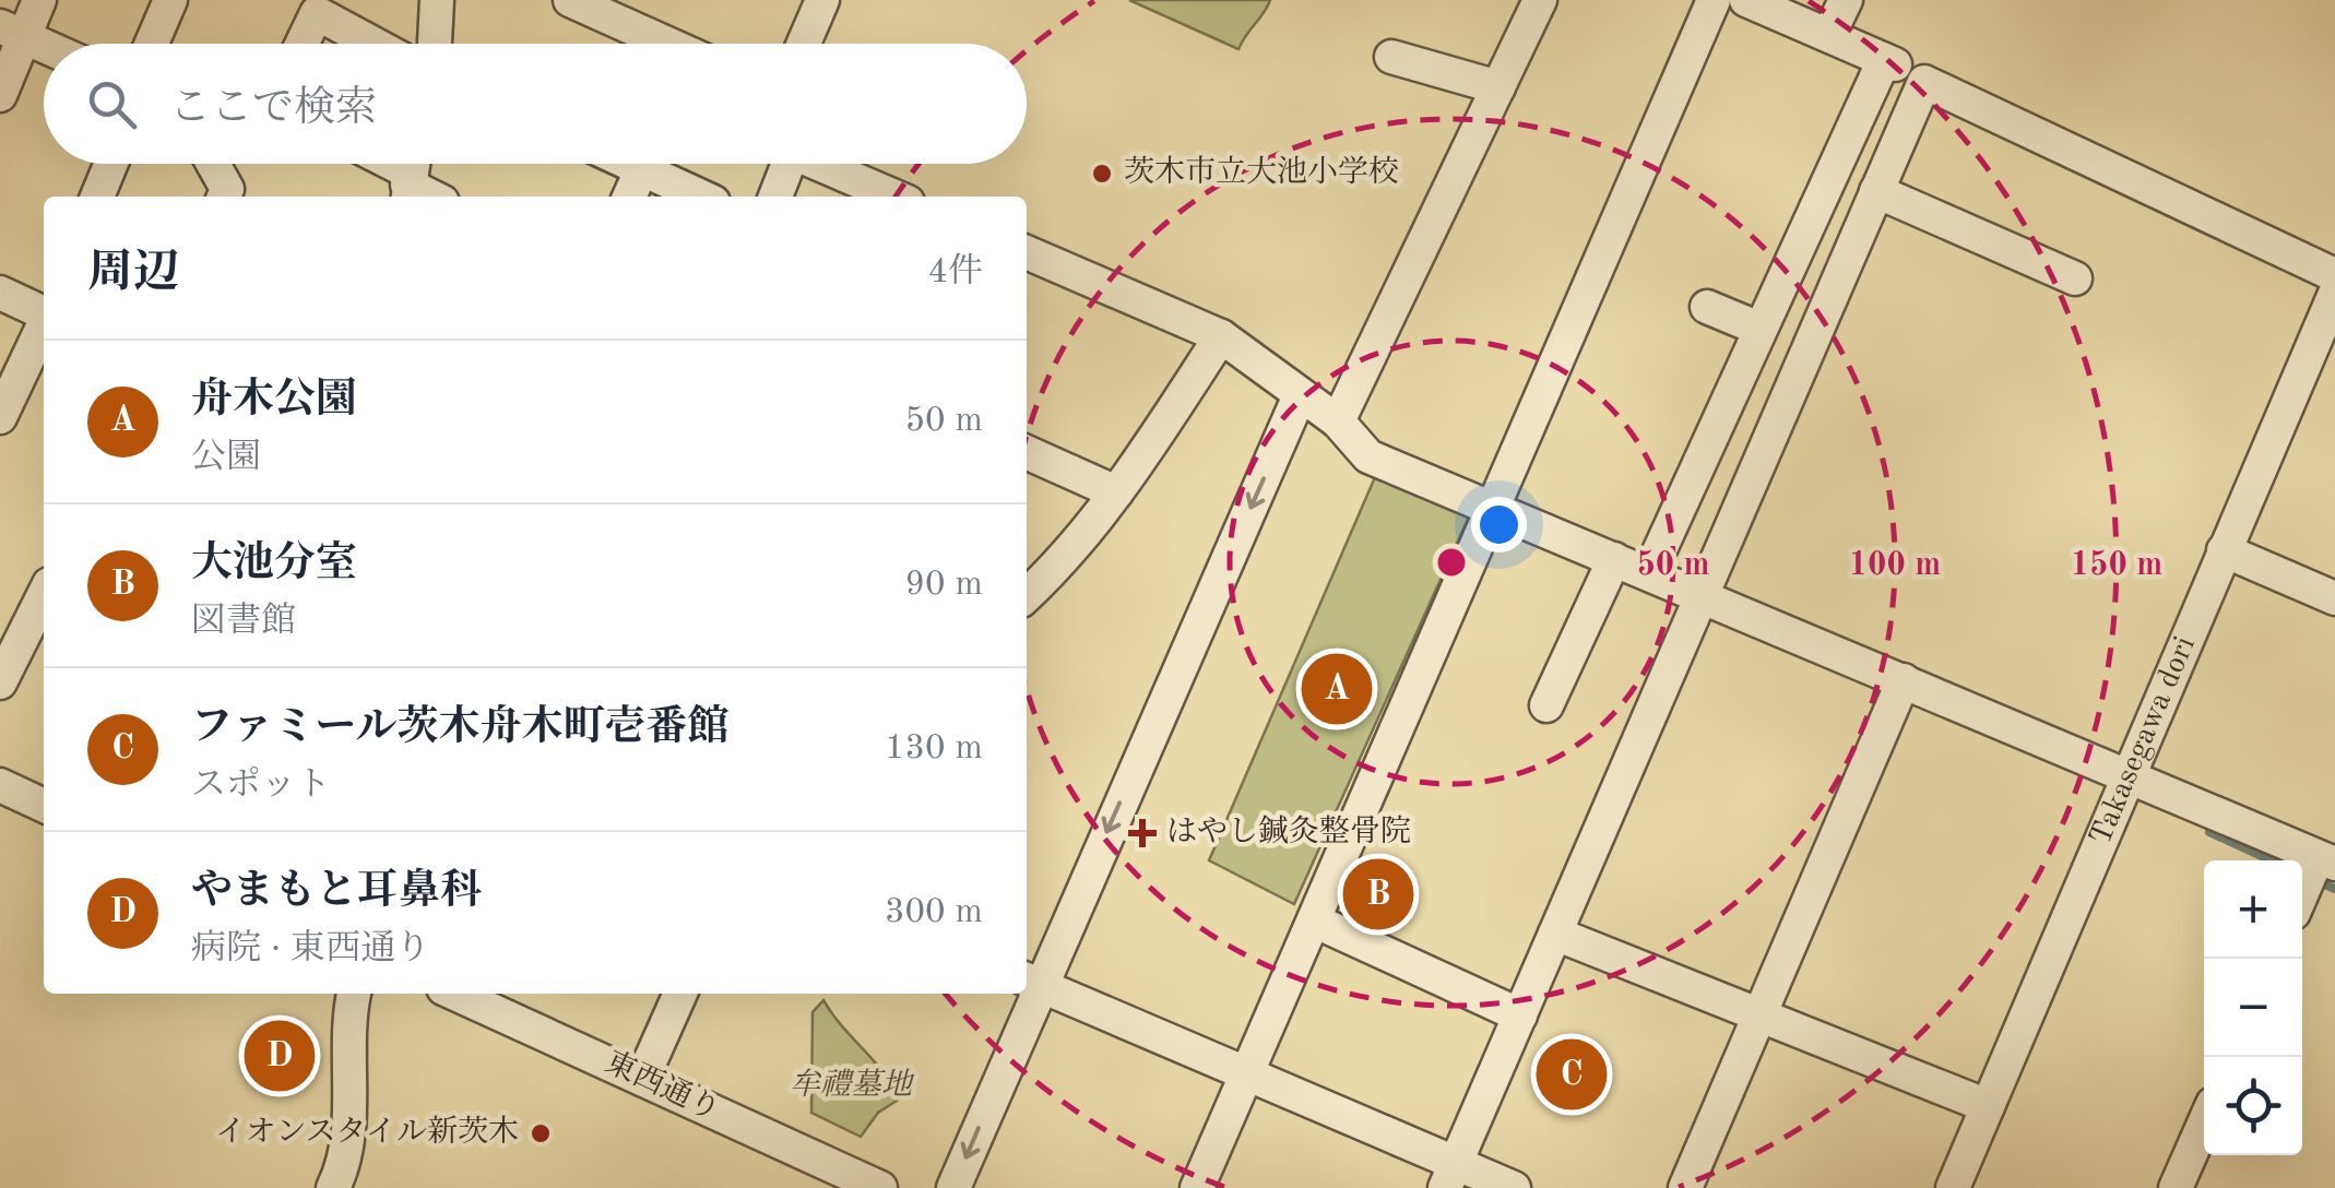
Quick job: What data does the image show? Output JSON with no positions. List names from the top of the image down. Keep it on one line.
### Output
{"streets":{"street":["Takasegawa dori","東西通り"]},"parks":["牟禮墓地"],"places":{"other":["茨木市立大池小学校","イオンスタイル新茨木"],"health":["はやし鍼灸整骨院"]},"page":{"search":"ここで検索","heading":["周辺","4件"],"list":[{"mark":"A","name":"舟木公園","note":"公園","value":"50 m"},{"mark":"B","name":"大池分室","note":"図書館","value":"90 m"},{"mark":"C","name":"ファミール茨木舟木町壱番館","note":"スポット","value":"130 m"},{"mark":"D","name":"やまもと耳鼻科","note":"病院 · 東西通り","value":"300 m"}],"pins":["A","B","D","C"],"map_buttons":["+","−"]},"rings":["50 m","100 m","150 m"]}
